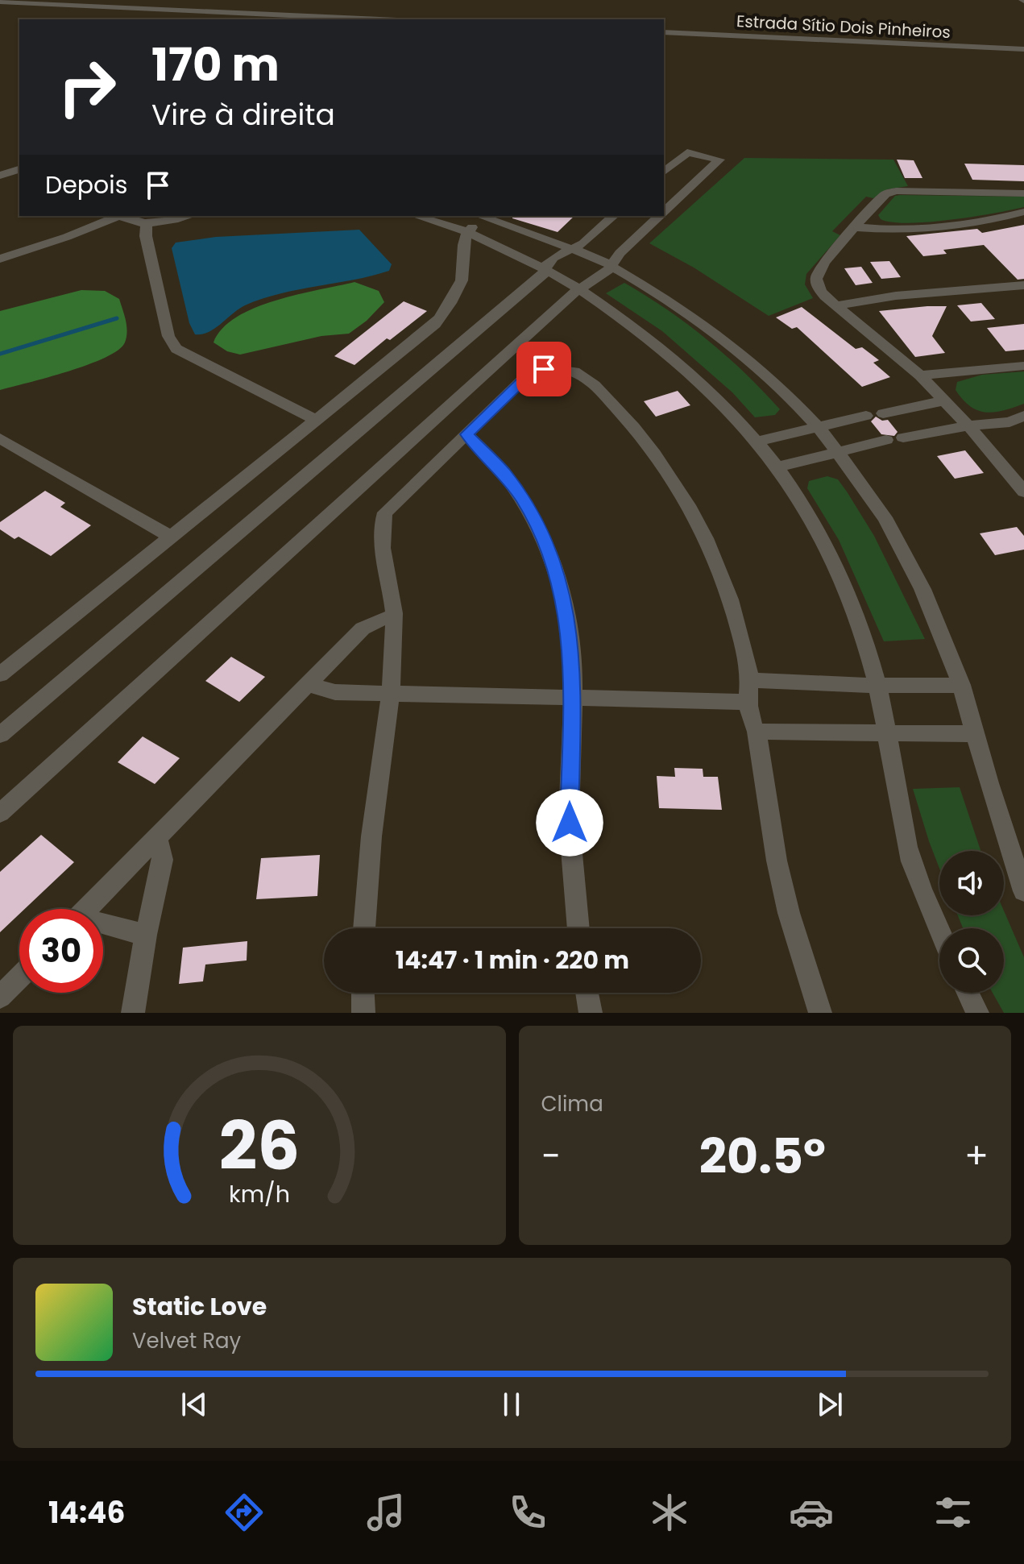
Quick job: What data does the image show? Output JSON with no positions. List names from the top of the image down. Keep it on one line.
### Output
{"streets":{"street":["Estrada Sítio Dois Pinheiros"]},"page":{"turn":["170 m","Vire à direita"],"then":"Depois","limit":"30","trip":"14:47 · 1 min · 220 m","tile":"Clima","heat":["−","20.5°","+"],"song":["Static Love","Velvet Ray"],"tabs":"14:46","gauge":["26","km/h"]}}
